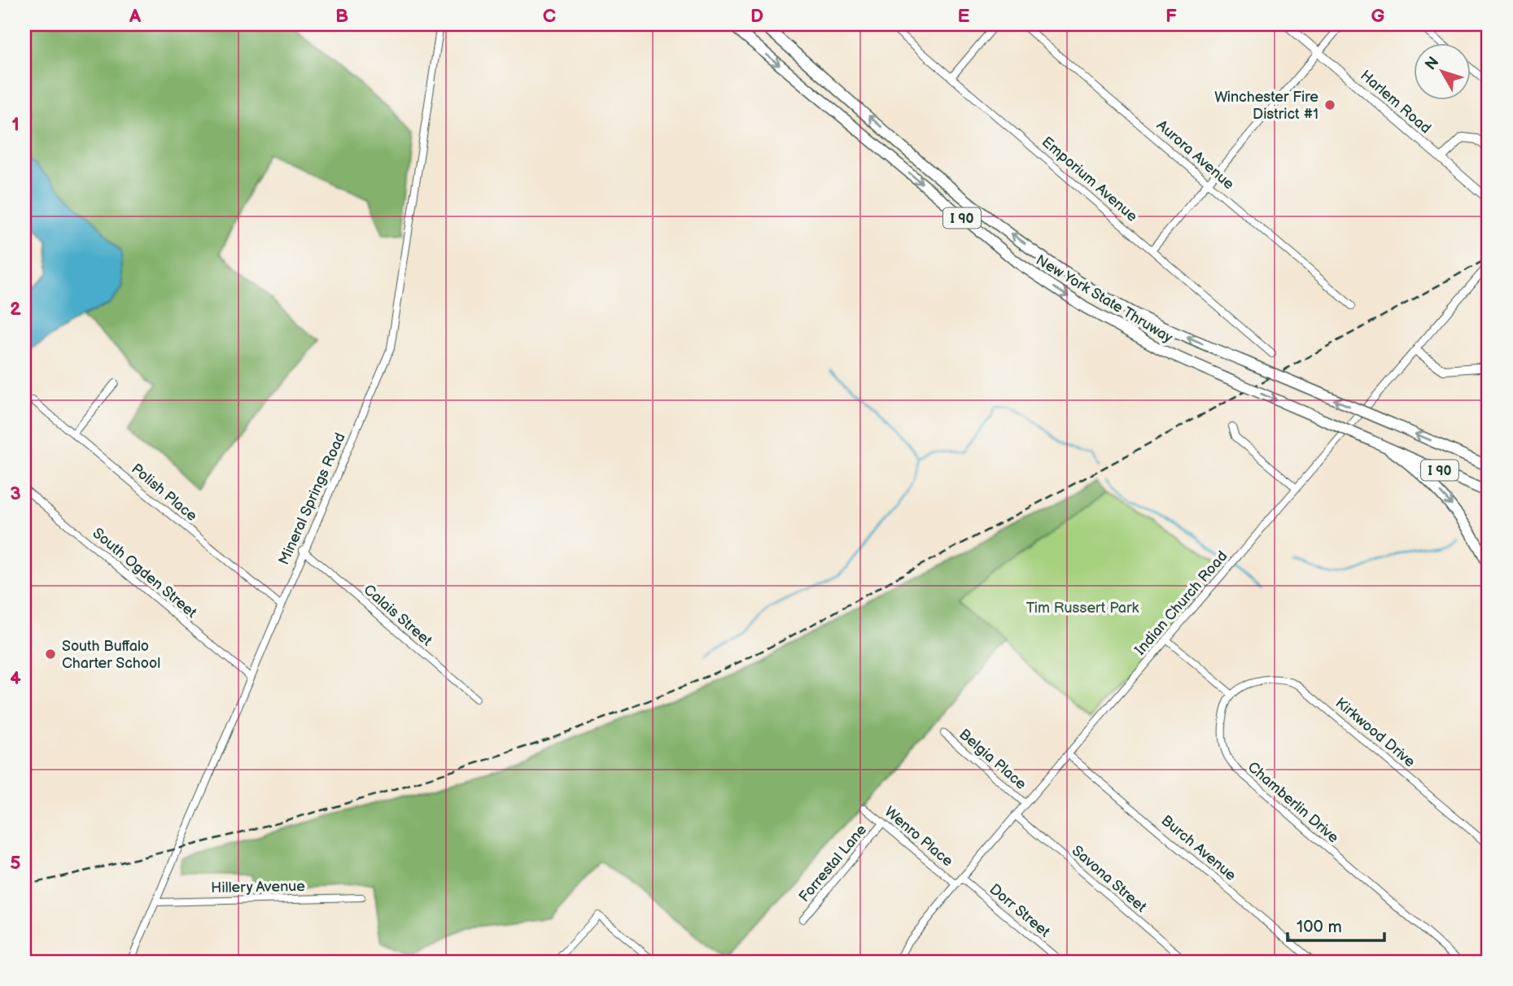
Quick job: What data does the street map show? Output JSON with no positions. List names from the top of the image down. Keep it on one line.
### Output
{"streets":{"highway":["I 90","New York State Thruway"],"main road":["Harlem Road"],"street":["Aurora Avenue","Emporium Avenue","Polish Place","Mineral Springs Road","South Ogden Street","Indian Church Road","Calais Street","Kirkwood Drive","Belgia Place","Chamberlin Drive","Wenro Place","Burch Avenue","Forrestal Lane","Savona Street","Hillery Avenue","Dorr Street"]},"crossings":[["Polish Place","Mineral Springs Road"],["Mineral Springs Road","South Ogden Street"],["Mineral Springs Road","Calais Street"],["Mineral Springs Road","Hillery Avenue"],["Indian Church Road","Belgia Place"],["Indian Church Road","Wenro Place"],["Indian Church Road","Burch Avenue"],["Indian Church Road","Savona Street"],["Indian Church Road","Dorr Street"],["Kirkwood Drive","Chamberlin Drive"],["Wenro Place","Forrestal Lane"]],"parks":["Tim Russert Park"],"places":["Winchester Fire District #1","South Buffalo Charter School"],"scale_bar":"100 m","north":"top left","grid":{"columns":["A","B","C","D","E","F","G"],"rows":["1","2","3","4","5"]}}
